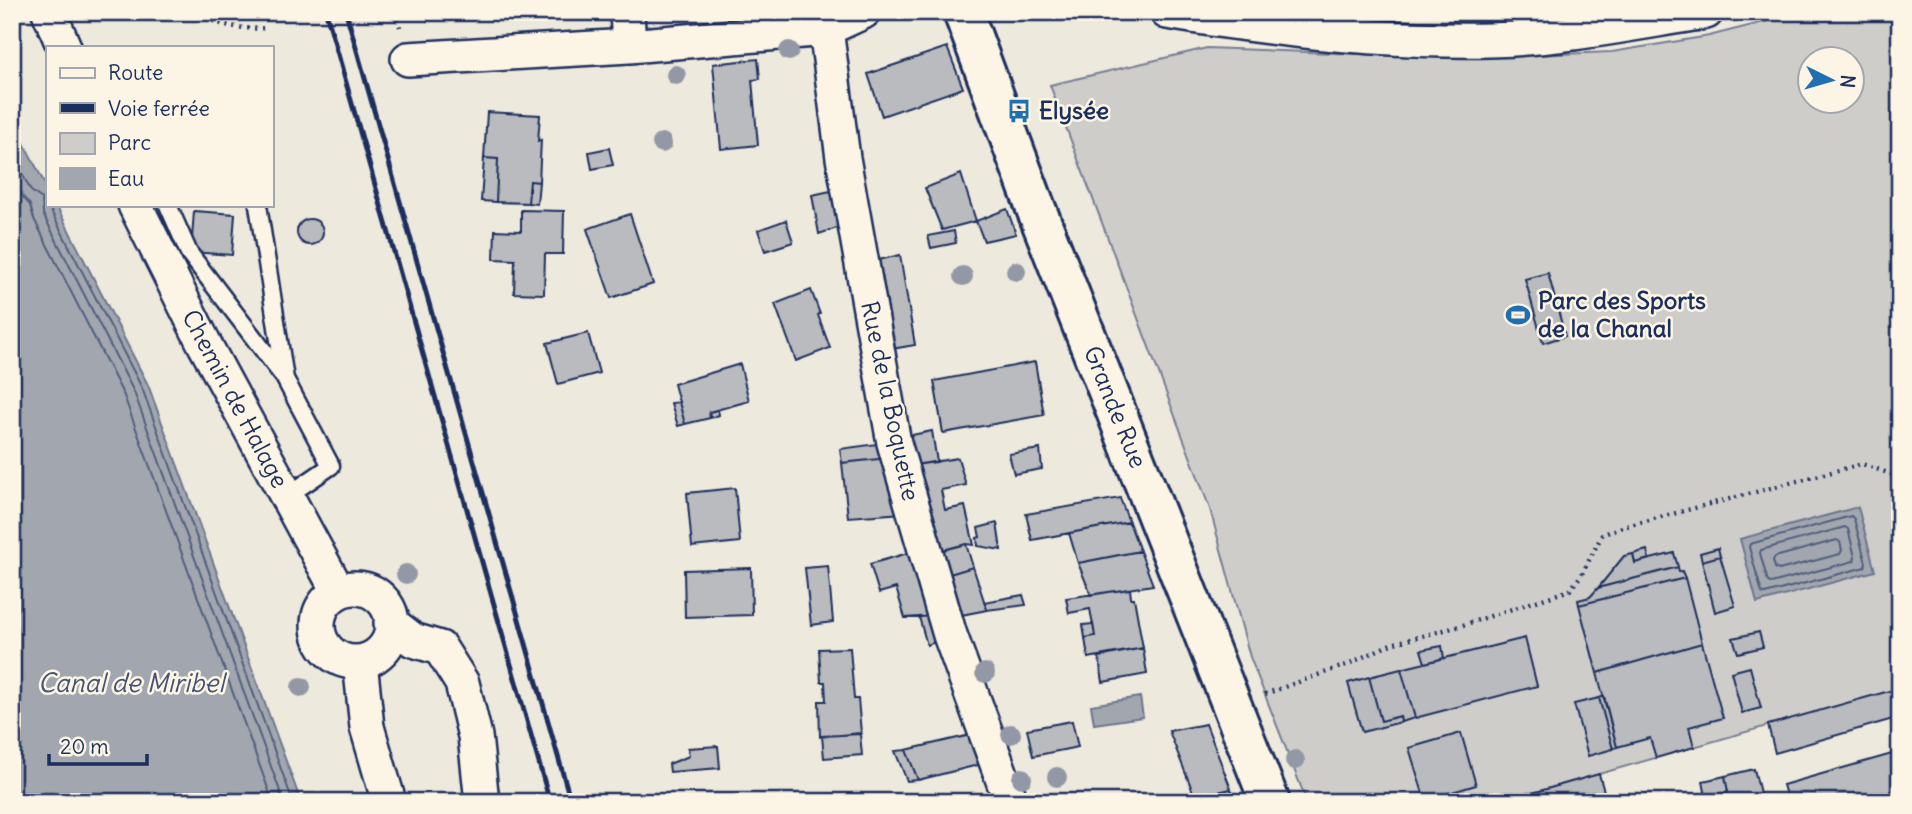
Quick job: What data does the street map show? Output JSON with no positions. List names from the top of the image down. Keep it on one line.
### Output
{"streets":{"main road":["Grande Rue"],"street":["Chemin de Halage","Rue de la Boquette"]},"water":["Canal de Miribel"],"places":{"bus stop":["Elysée"],"sports":["Parc des Sports de la Chanal"]},"legend":["Route","Voie ferrée","Parc","Eau"],"scale_bar":"20 m","north":"right"}
